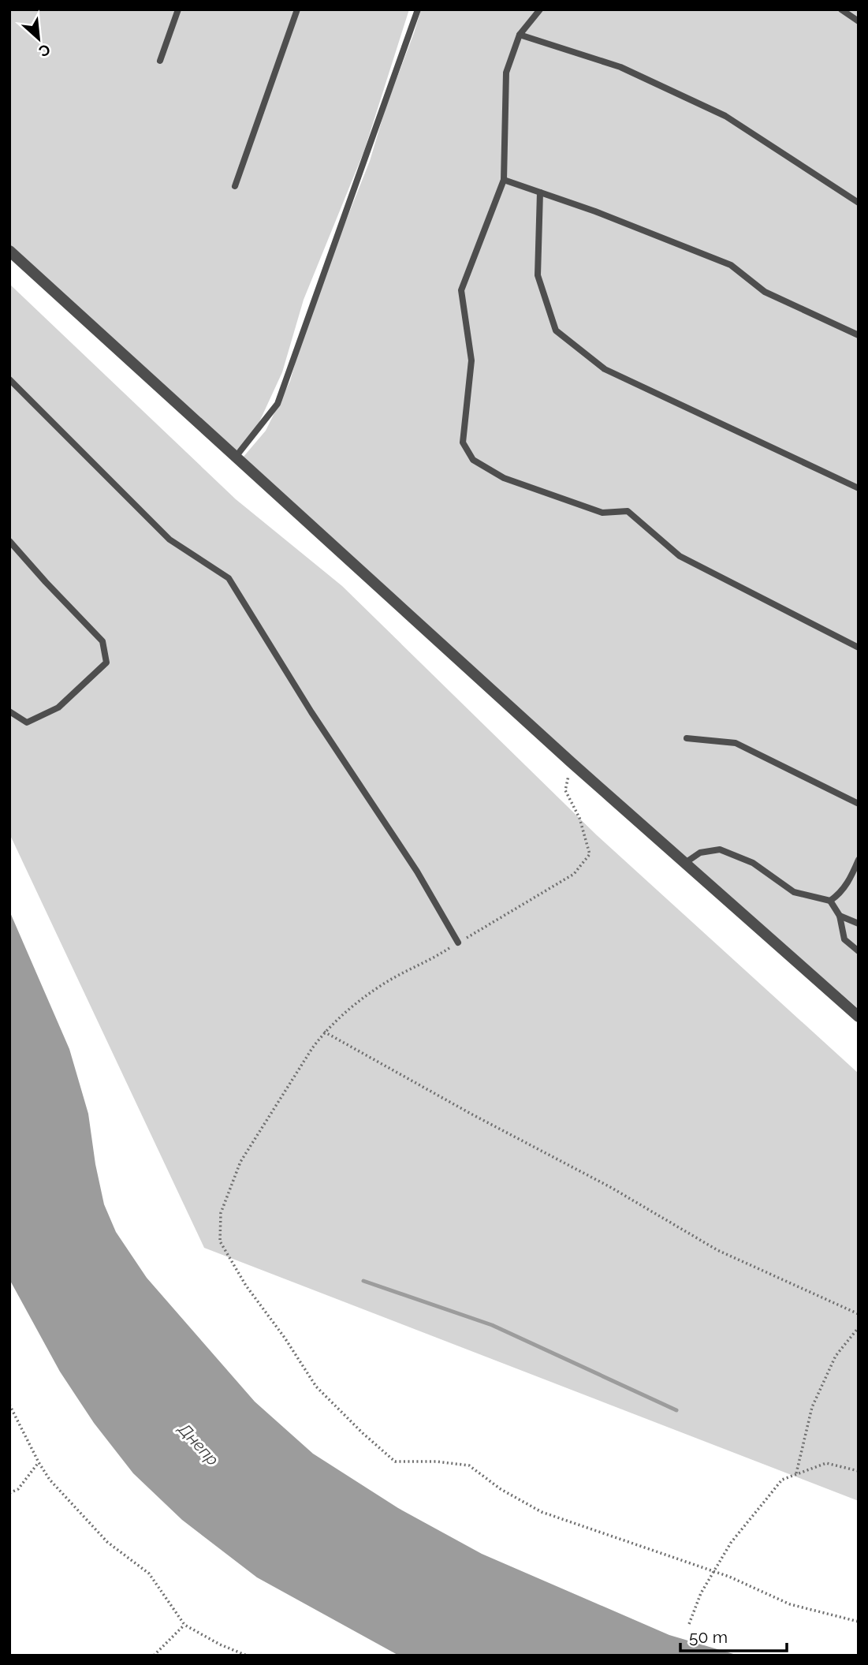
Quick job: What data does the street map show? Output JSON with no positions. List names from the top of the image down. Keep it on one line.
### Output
{"water":["Днепр"],"scale_bar":"50 m","north":"bottom right"}
